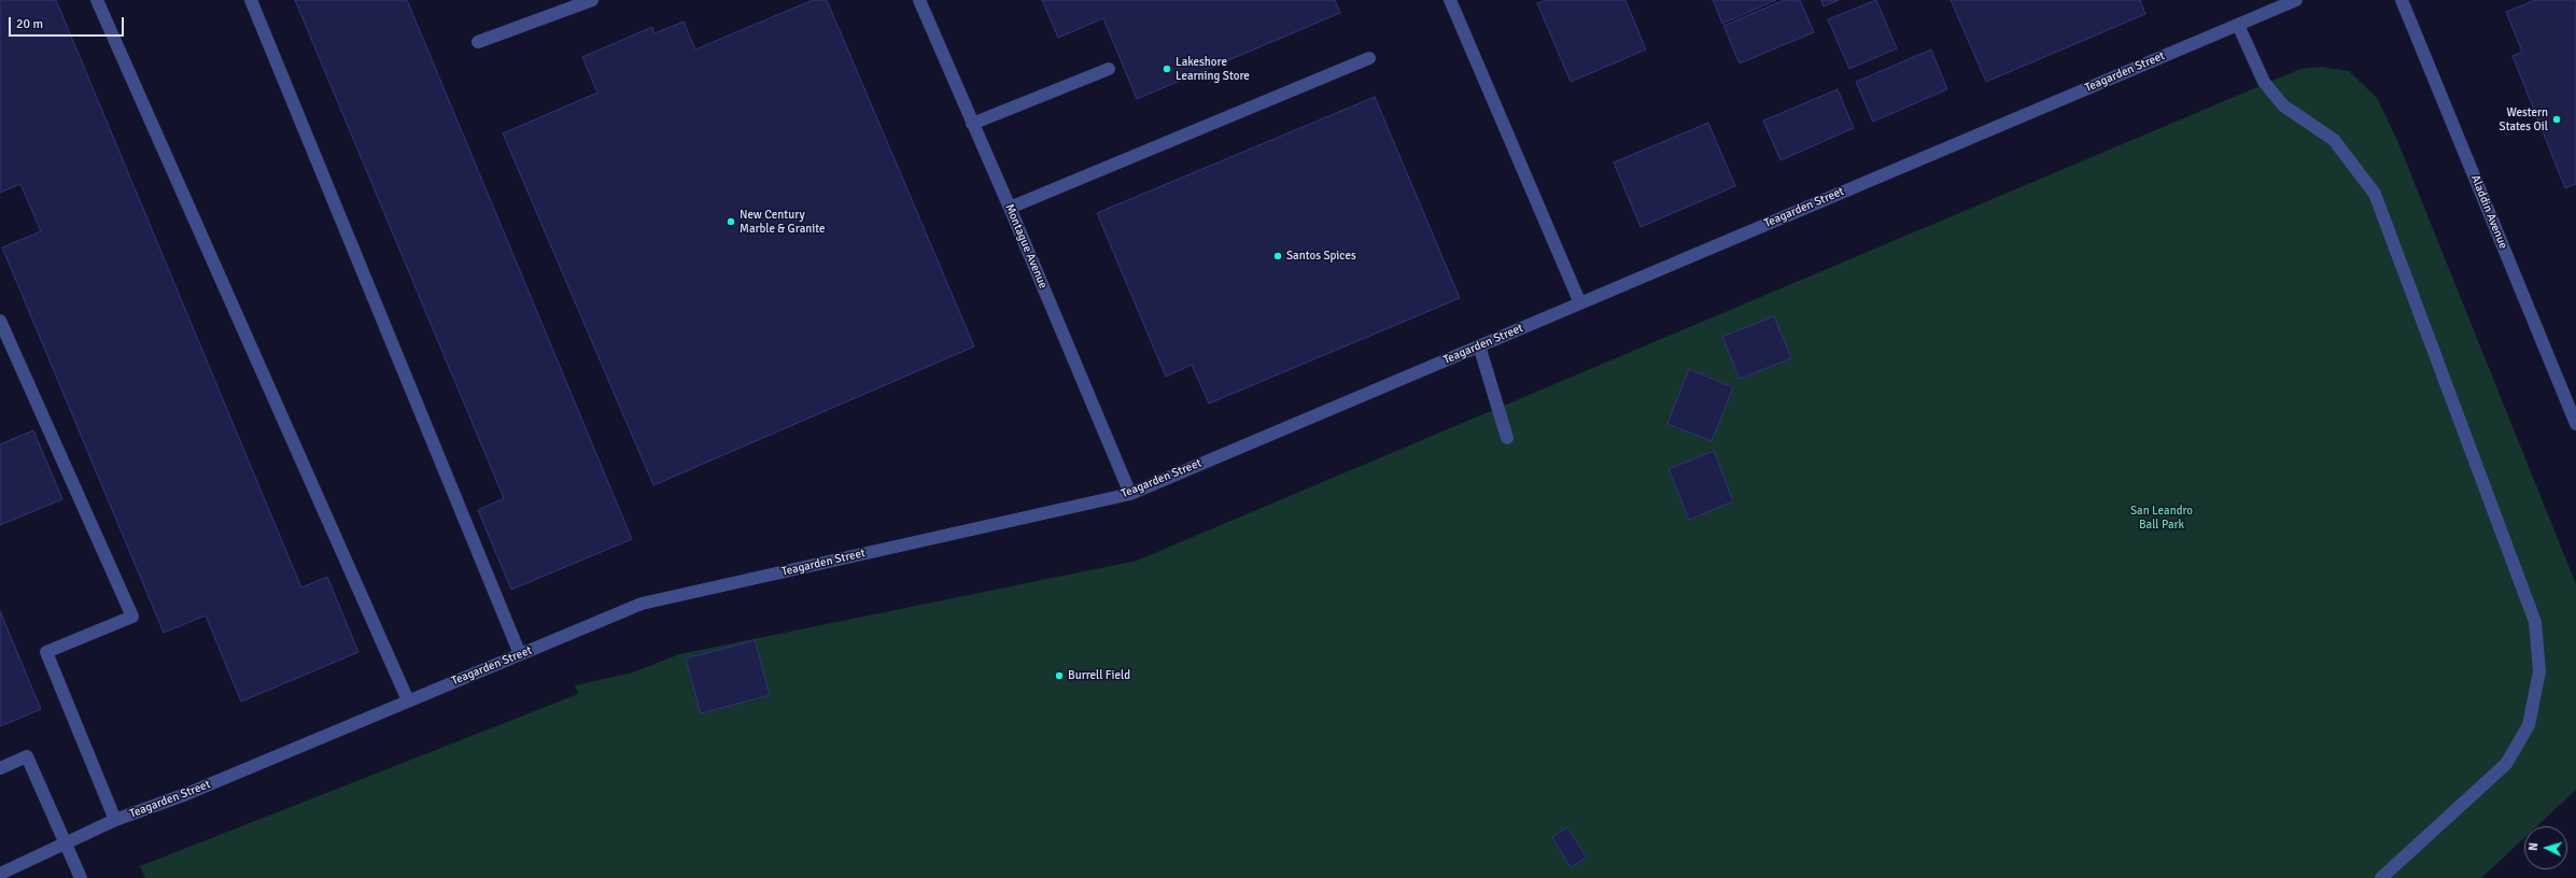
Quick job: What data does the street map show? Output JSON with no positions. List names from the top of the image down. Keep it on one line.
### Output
{"streets":{"street":["Teagarden Street","Aladdin Avenue","Montague Avenue"]},"crossings":[["Teagarden Street","Montague Avenue"]],"parks":["San Leandro Ball Park"],"places":["Lakeshore Learning Store","Western States Oil","New Century Marble & Granite","Santos Spices","Burrell Field"],"scale_bar":"20 m","north":"left"}
